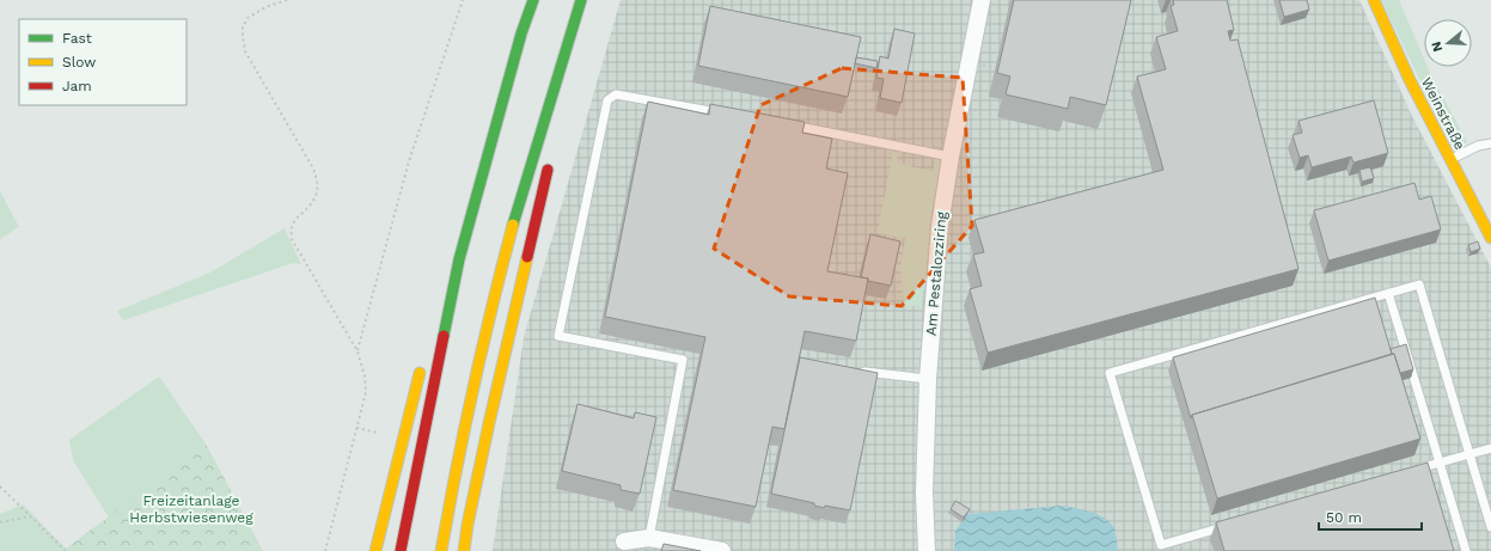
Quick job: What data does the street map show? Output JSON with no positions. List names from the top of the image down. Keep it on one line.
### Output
{"streets":{"main road":["Weinstraße"],"street":["Am Pestalozziring"]},"parks":["Freizeitanlage Herbstwiesenweg"],"legend":["Fast","Slow","Jam"],"scale_bar":"50 m","north":"left"}
